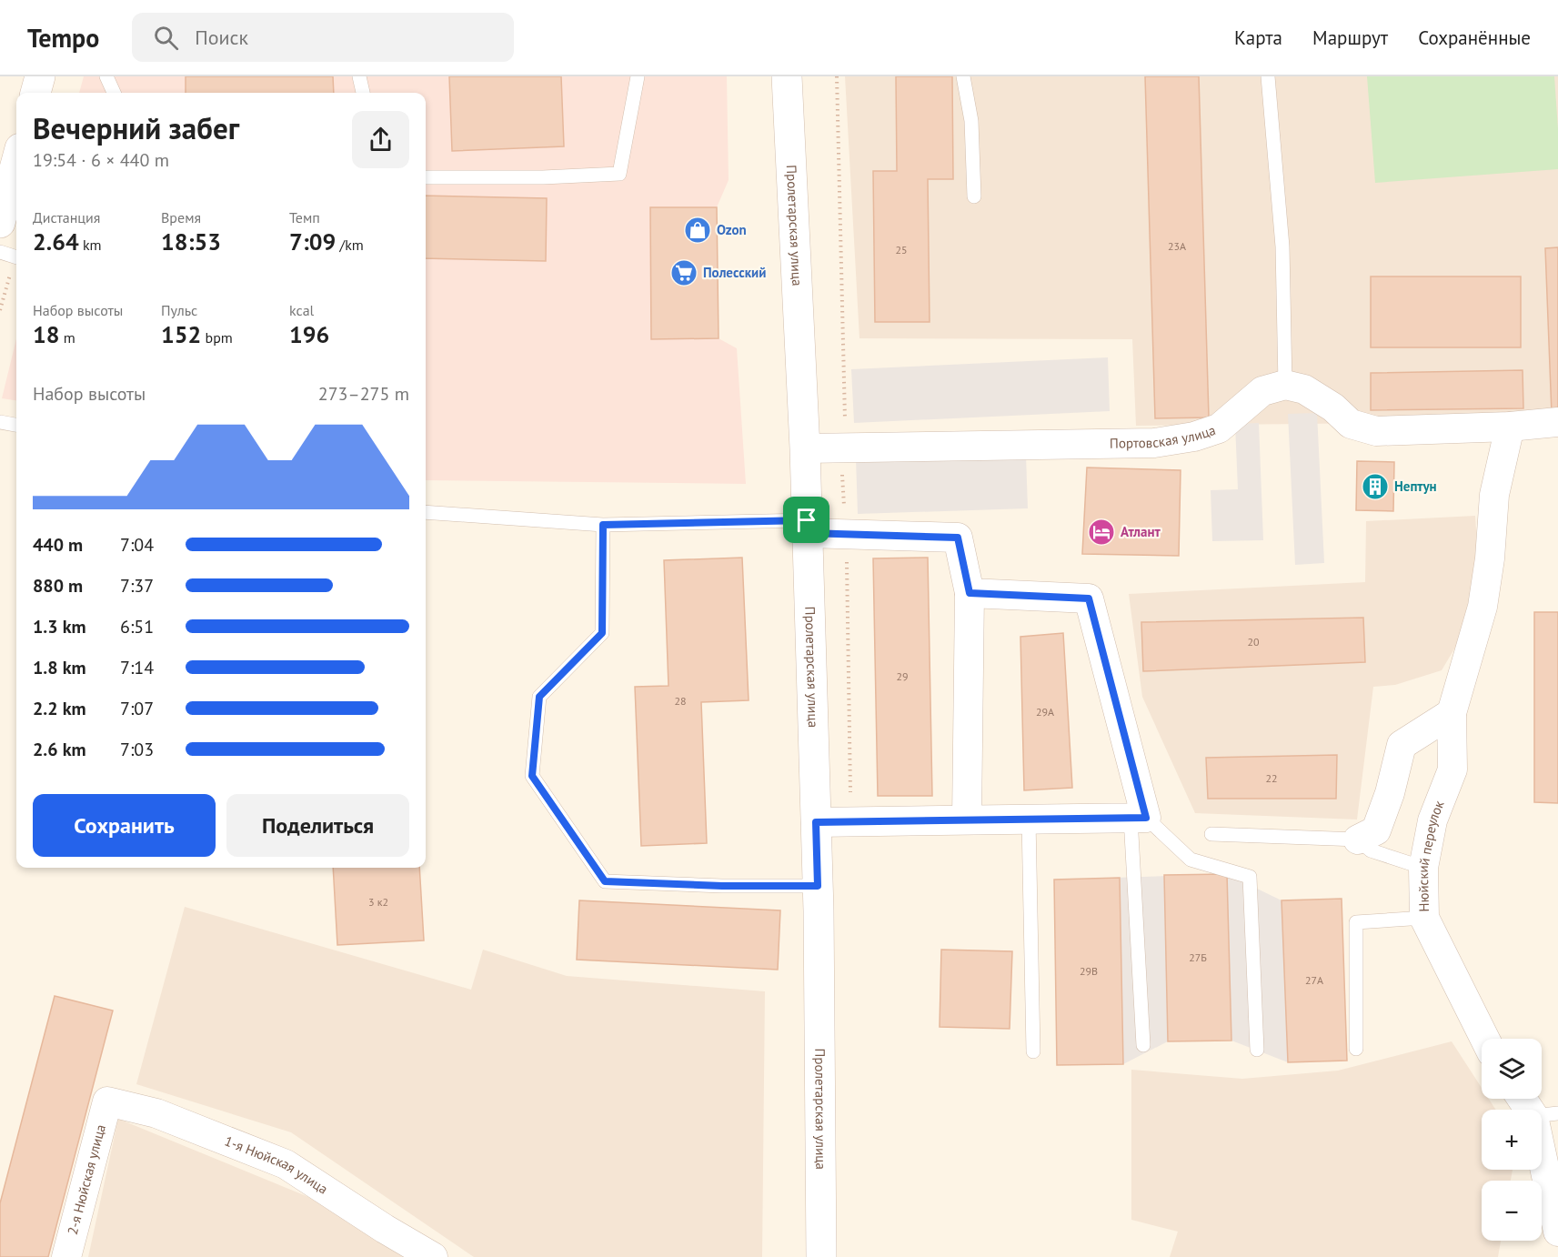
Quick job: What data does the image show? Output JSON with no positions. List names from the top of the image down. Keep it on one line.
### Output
{"streets":{"street":["Пролетарская улица","Портовская улица","Нюйский переулок","1-я Нюйская улица","2-я Нюйская улица"]},"crossings":[["Пролетарская улица","Портовская улица"],["1-я Нюйская улица","2-я Нюйская улица"]],"places":{"shop":["Ozon"],"supermarket":["Полесский"],"building":["Нептун"],"hotel":["Атлант"]},"house_numbers":["23А","25","20","29","28","29А","22","3 к2","27Б","29В","27А"],"page":{"header":"Tempo","search":"Поиск","nav":["Карта","Маршрут","Сохранённые"],"heading":["Вечерний забег","19:54 · 6 × 440 m"],"stats":[["Дистанция","2.64 km"],["Время","18:53"],["Темп","7:09 /km"],["Набор высоты","18 m"],["Пульс","152 bpm"],["kcal","196"]],"chart":["Набор высоты","273–275 m"],"list":[{"name":"440 m","note":"7:04"},{"name":"880 m","note":"7:37"},{"name":"1.3 km","note":"6:51"},{"name":"1.8 km","note":"7:14"},{"name":"2.2 km","note":"7:07"},{"name":"2.6 km","note":"7:03"}],"buttons":["Сохранить","Поделиться"],"map_buttons":["+","−"]}}
